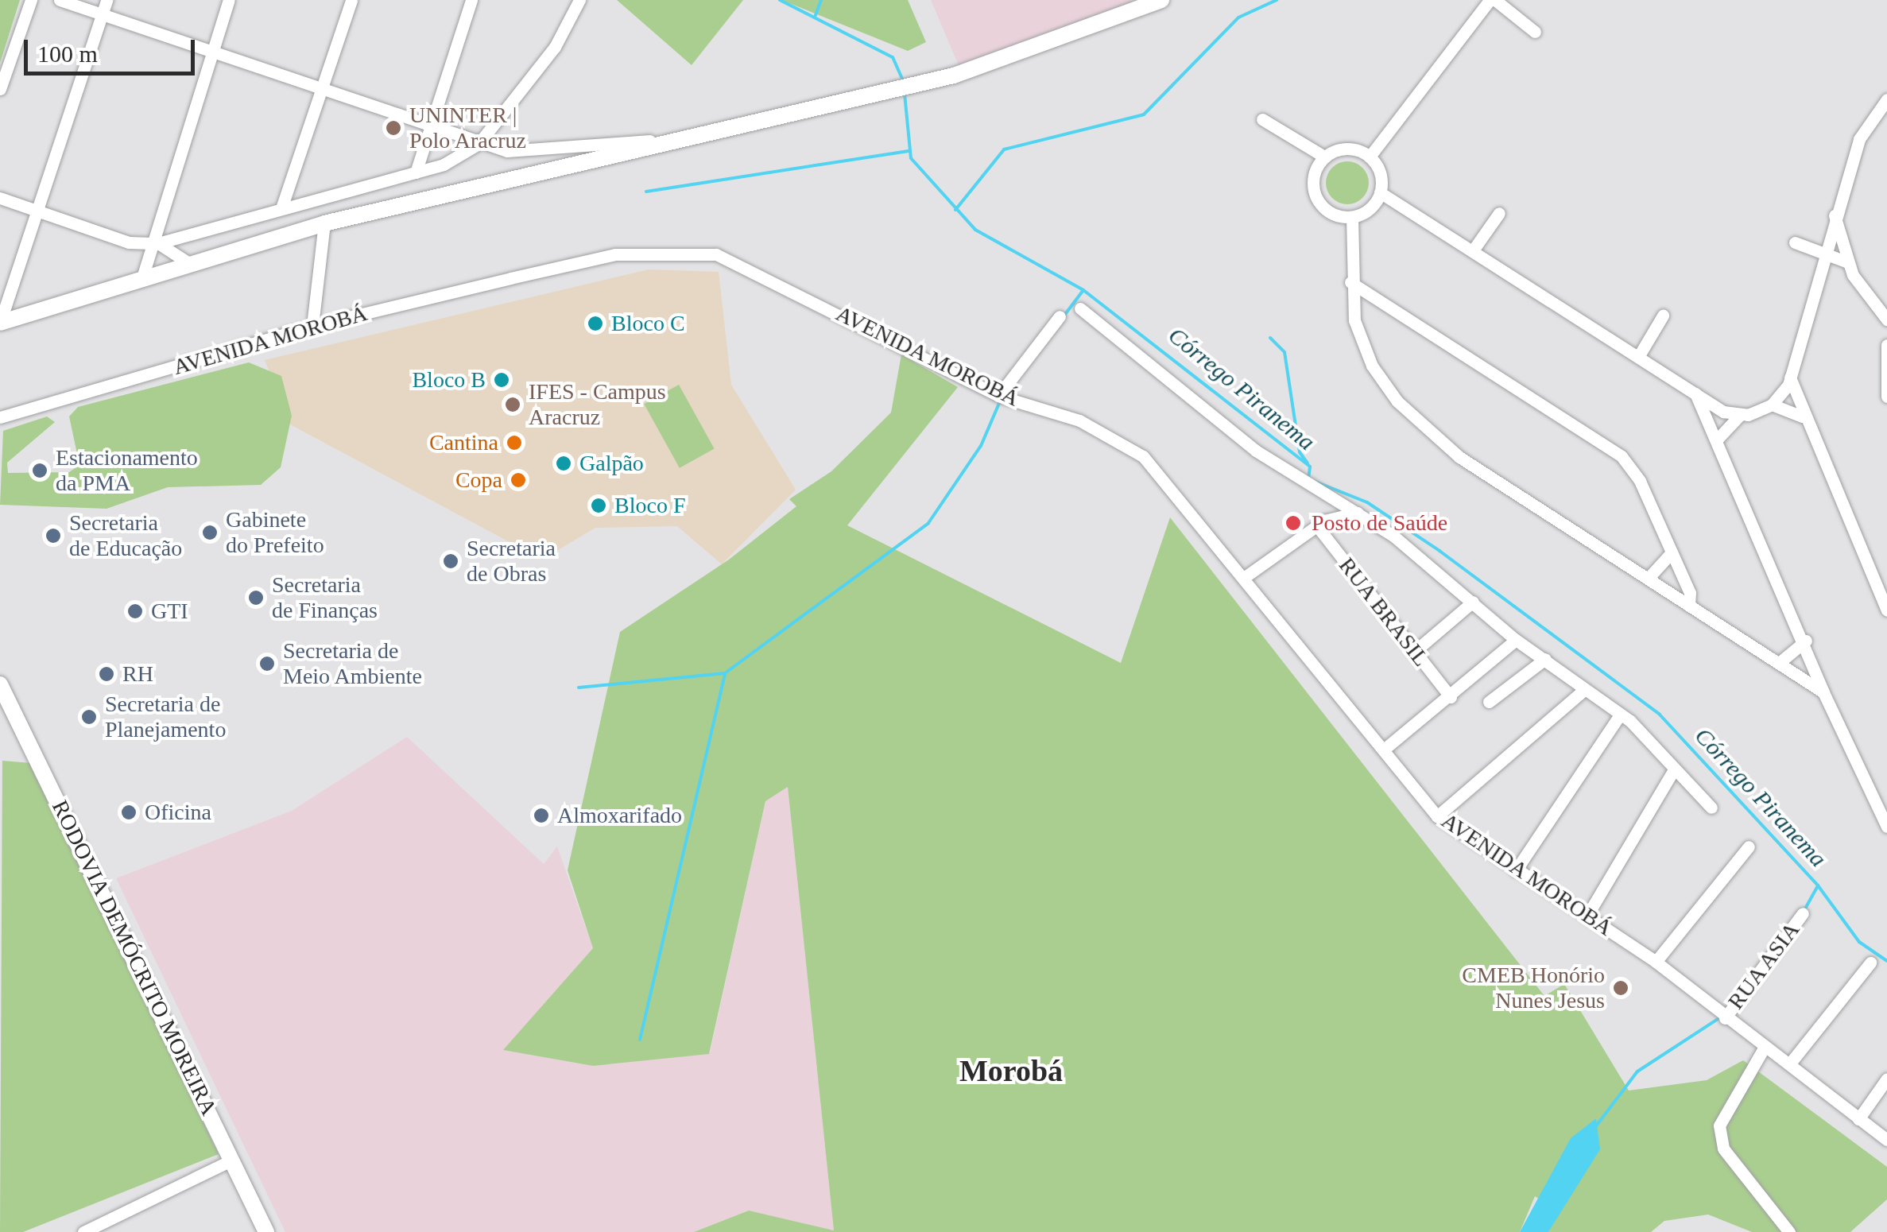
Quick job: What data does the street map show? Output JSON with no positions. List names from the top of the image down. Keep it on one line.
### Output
{"streets":{"main road":["RODOVIA DEMÓCRITO MOREIRA"],"street":["AVENIDA MOROBÁ","RUA BRASIL","RUA ASIA"]},"crossings":[["AVENIDA MOROBÁ","RUA ASIA"]],"districts":["Morobá"],"water":["Córrego Piranema"],"places":["UNINTER | Polo Aracruz","Bloco C","Bloco B","IFES - Campus Aracruz","Cantina","Galpão","Estacionamento da PMA","Copa","Bloco F","Posto de Saúde","Gabinete do Prefeito","Secretaria de Educação","Secretaria de Obras","Secretaria de Finanças","GTI","Secretaria de Meio Ambiente","RH","Secretaria de Planejamento","Oficina","Almoxarifado","CMEB Honório Nunes Jesus"],"scale_bar":"100 m"}
